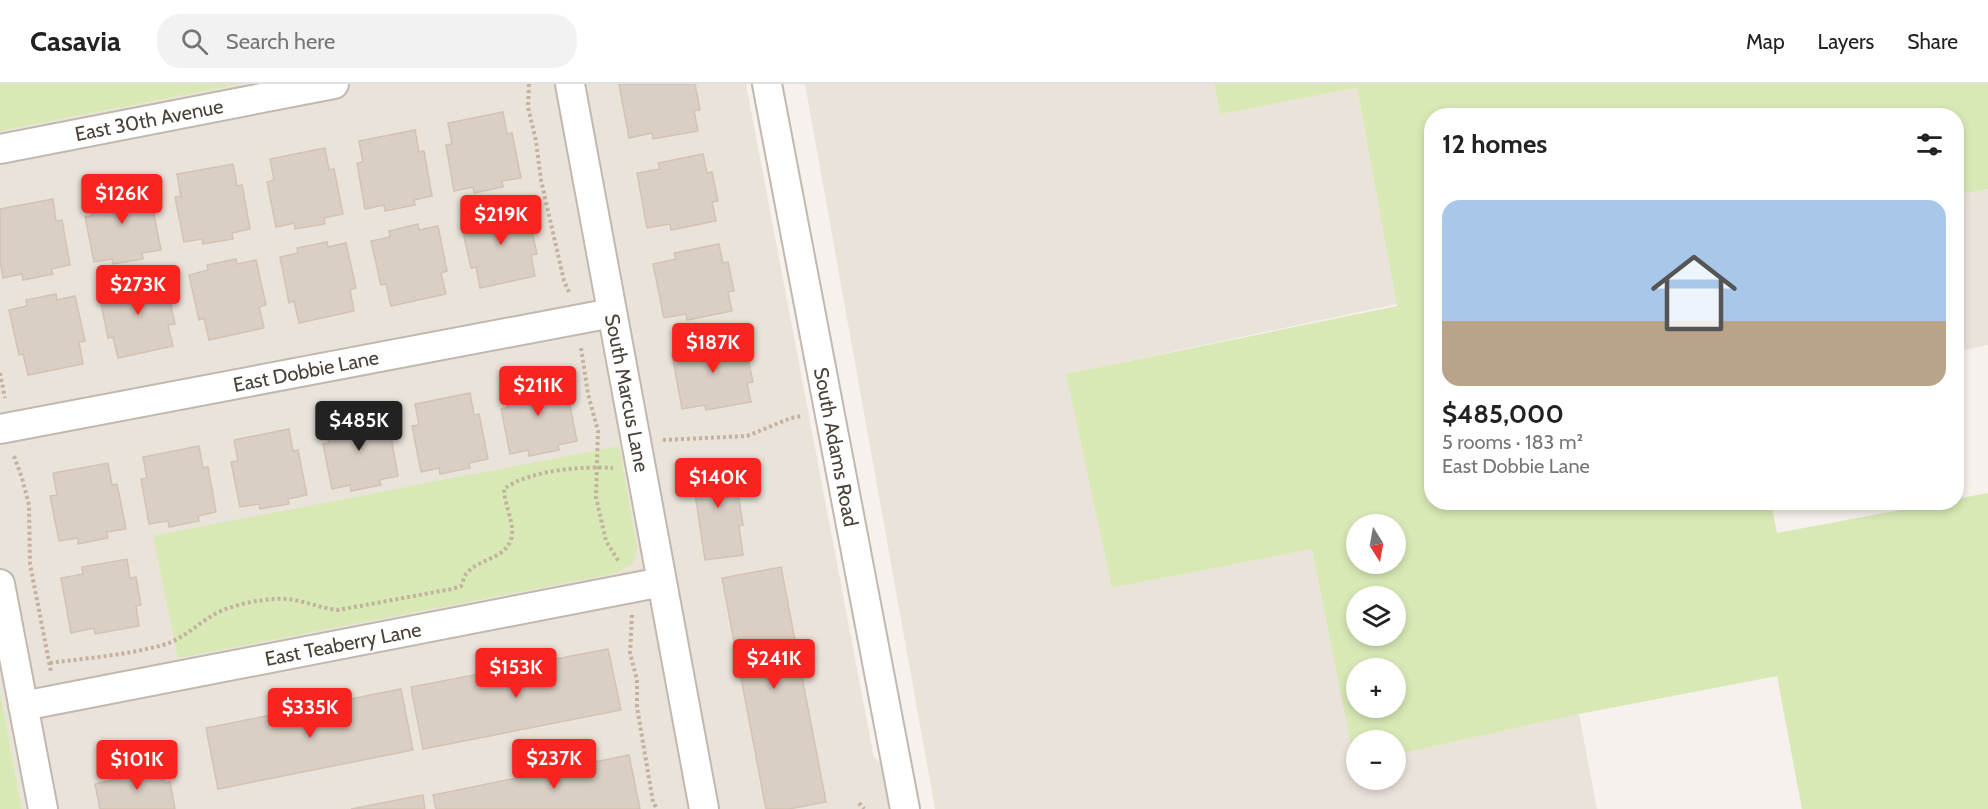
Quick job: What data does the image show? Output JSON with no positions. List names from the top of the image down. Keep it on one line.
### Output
{"streets":{"street":["East 30th Avenue","East Dobbie Lane","South Marcus Lane","South Adams Road","East Teaberry Lane"]},"crossings":[["East Dobbie Lane","South Marcus Lane"],["South Marcus Lane","East Teaberry Lane"]],"north":"bottom","page":{"header":"Casavia","search":"Search here","nav":["Map","Layers","Share"],"heading":"12 homes","price":["$126K","$219K","$273K","$187K","$211K","$485K","$140K","$241K","$153K","$335K","$237K","$101K"],"list":[{"name":"$485,000","note":"5 rooms · 183 m² · East Dobbie Lane"}],"map_buttons":["+","−"]}}
